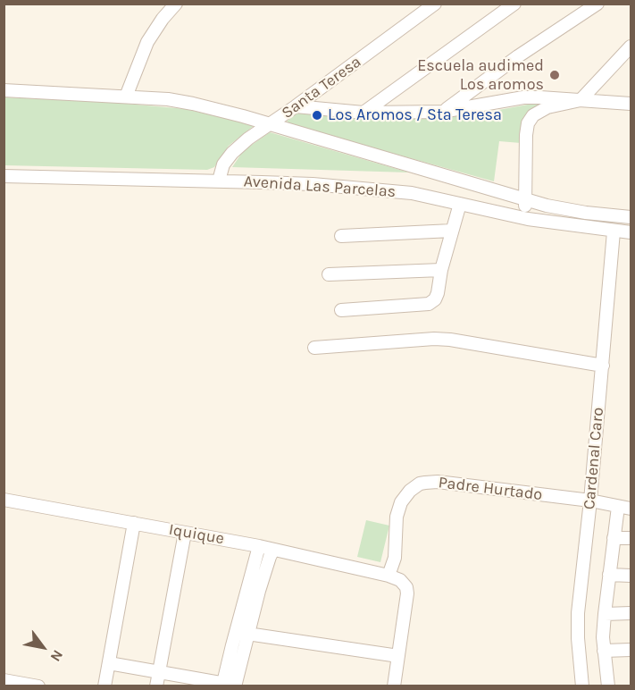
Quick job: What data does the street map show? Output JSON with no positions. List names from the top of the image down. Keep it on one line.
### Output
{"streets":{"street":["Santa Teresa","Avenida Las Parcelas","Cardenal Caro","Padre Hurtado","Iquique"]},"crossings":[["Santa Teresa","Avenida Las Parcelas"],["Avenida Las Parcelas","Cardenal Caro"],["Cardenal Caro","Padre Hurtado"],["Padre Hurtado","Iquique"]],"places":["Escuela audimed Los aromos","Los Aromos / Sta Teresa"],"north":"bottom right"}
